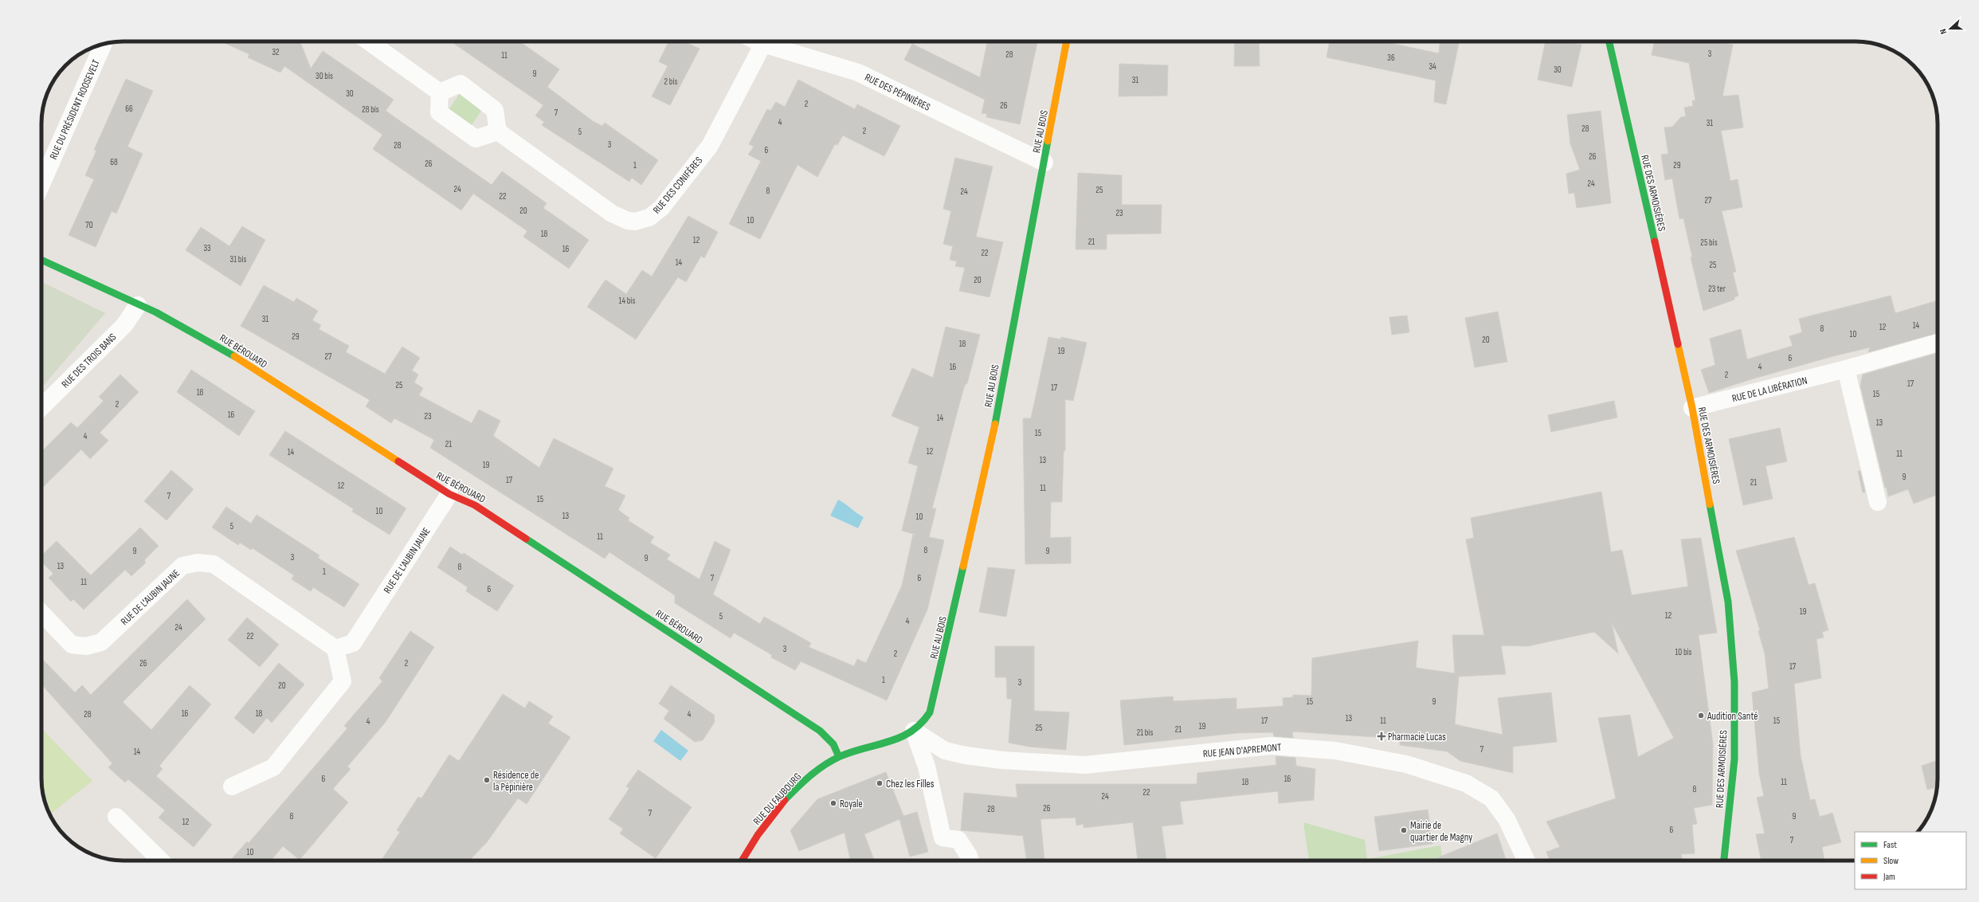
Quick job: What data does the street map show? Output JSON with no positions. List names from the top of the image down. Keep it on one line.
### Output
{"streets":{"street":["RUE DES PÉPINIÈRES","RUE DU PRÉSIDENT ROOSEVELT","RUE AU BOIS","RUE DES CONIFÈRES","RUE DES ARMOISIÈRES","RUE BÉROUARD","RUE DES TROIS BANS","RUE DE LA LIBÉRATION","RUE DE L'AUBIN JAUNE","RUE JEAN D'APREMONT","RUE DU FAUBOURG"]},"crossings":[["RUE DES PÉPINIÈRES","RUE AU BOIS"],["RUE DES PÉPINIÈRES","RUE DES CONIFÈRES"],["RUE AU BOIS","RUE JEAN D'APREMONT"],["RUE AU BOIS","RUE DU FAUBOURG"],["RUE DES ARMOISIÈRES","RUE DE LA LIBÉRATION"],["RUE BÉROUARD","RUE DES TROIS BANS"],["RUE BÉROUARD","RUE DE L'AUBIN JAUNE"],["RUE BÉROUARD","RUE DU FAUBOURG"],["RUE JEAN D'APREMONT","RUE DU FAUBOURG"]],"places":{"other":["Audition Santé","Résidence de la Pépinière","Chez les Filles","Royale","Mairie de quartier de Magny"],"health":["Pharmacie Lucas"]},"house_numbers":["32","3","28","11","36","34","30","9","30 bis","31","2 bis","30","2","26","66","28 bis","7","4","31","28","2","5","3","28","6","26","68","26","1","29","24","24","25","8","24","22","27","20","23","10","70","18","12","21","25 bis","33","16","22","31 bis","14","25","20","23 ter","14 bis","31","14","12","8","10","29","20","18","19","27","6","16","4","2","17","25","17","18","15","2","16","23","14","13","15","4","21","12","14","11","13","19","9","17","21","12","11","7","15","10","13","10","5","11","8","9","9","3","9","13","8","1","7","6","11","6","19","12","5","4","24","22","3","10 bis","2","26","2","17","1","3","20","15","9","16","18","28","4","13","17","11","15","4","19","25","21","21 bis","7","14","6","16","18","11","8","22","24","26","28","7","8","9","12","6","7","10"],"legend":["Fast","Slow","Jam"],"north":"left"}
